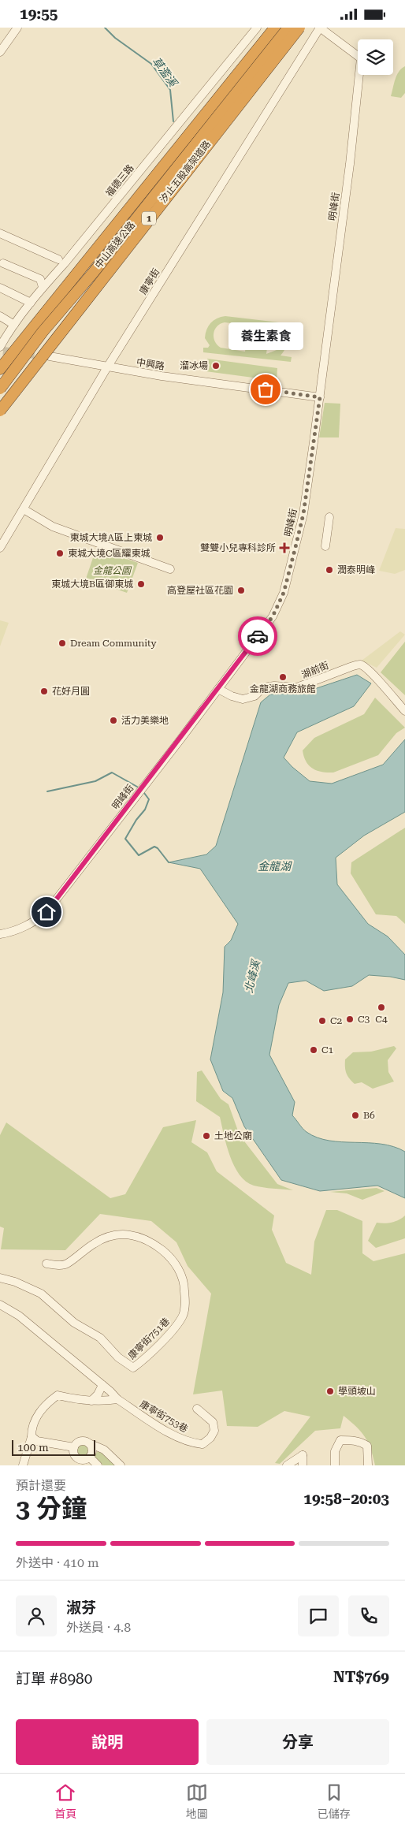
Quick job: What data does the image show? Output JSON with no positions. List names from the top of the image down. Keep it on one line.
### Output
{"streets":{"highway":["汐止五股高架道路","1","中山高速公路"],"street":["福德三路","明峰街","康寧街","中興路","湖前街","康寧街751巷","康寧街753巷"]},"crossings":[["明峰街","康寧街"],["明峰街","中興路"],["明峰街","湖前街"],["康寧街","中興路"]],"water":["草濫溪","金龍湖","北峰溪"],"parks":["金龍公園"],"places":{"other":["溜冰場","養生素食","東城大境A區上東城","東城大境C區耀東城","潤泰明峰","東城大境B區御東城","高登屋社區花園","Dream Community","金龍湖商務旅館","花好月圓","活力美樂地","C4","C3","C2","C1","B6","土地公廟","學頭坡山"],"health":["雙雙小兒專科診所"]},"scale_bar":"100 m","page":{"status":"19:55","bubble":"養生素食","scale":"100 m","heading":["3 分鐘","預計還要","19:58–20:03"],"panel":["淑芬","外送員 · 4.8","訂單 #8980","NT$769"],"bar":"外送中 · 410 m","buttons":["說明","分享"],"tabs":["首頁","地圖","已儲存"]}}
